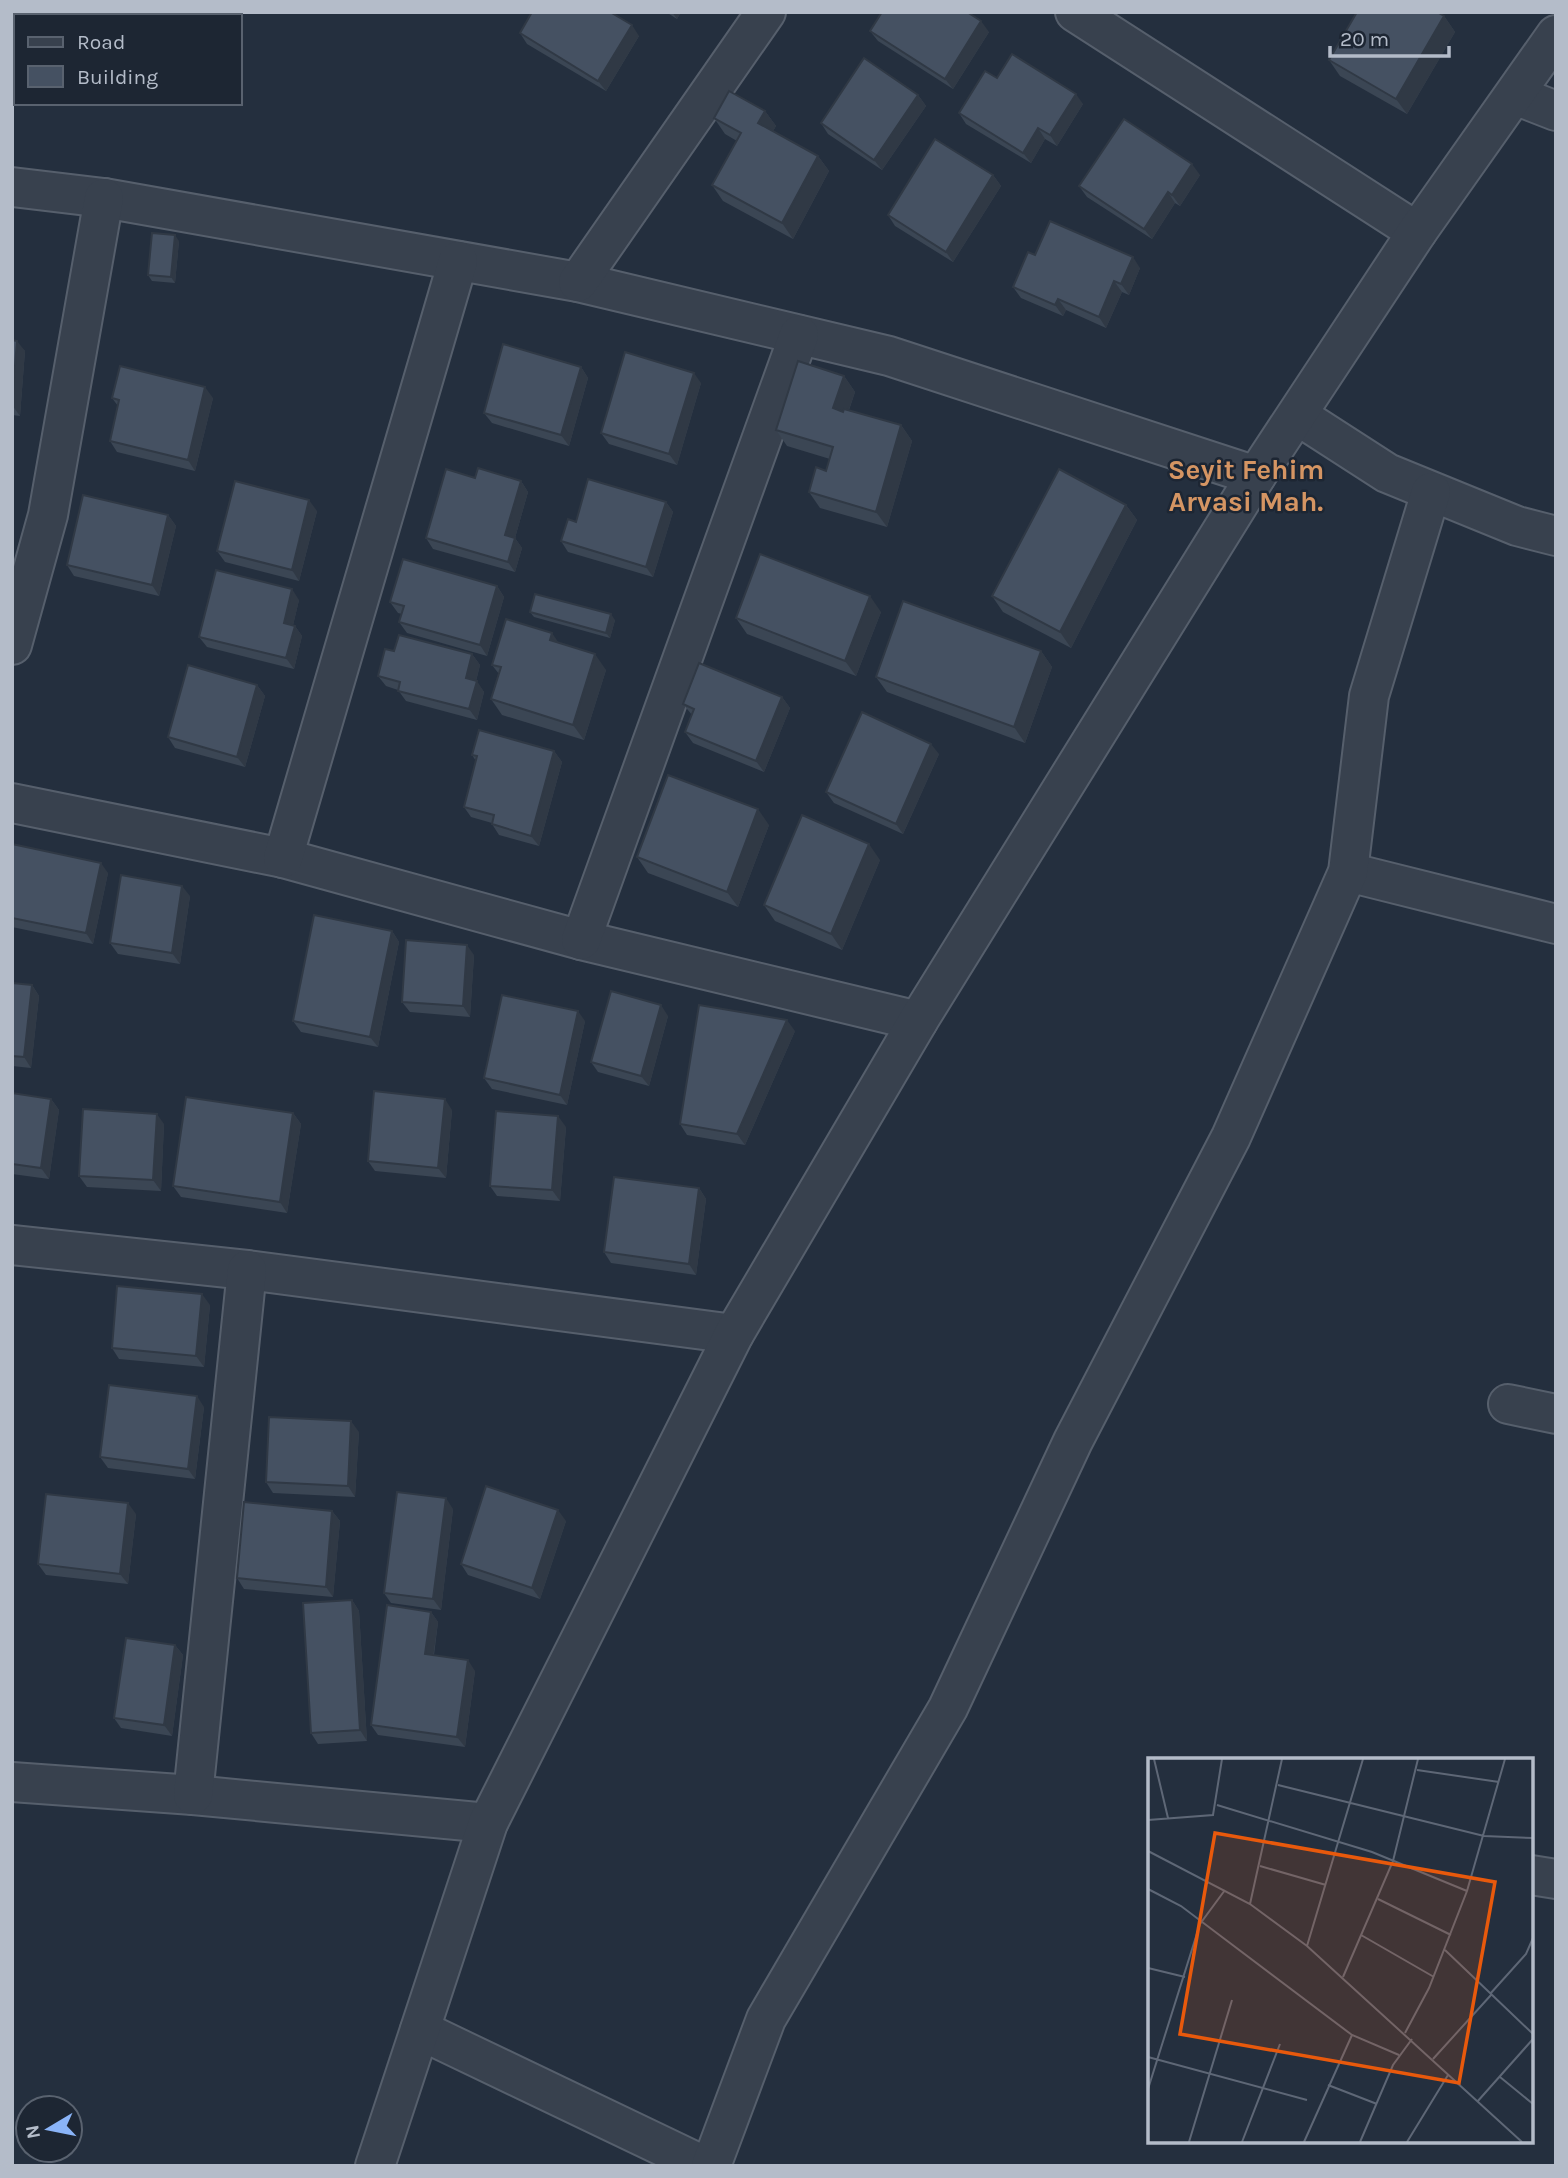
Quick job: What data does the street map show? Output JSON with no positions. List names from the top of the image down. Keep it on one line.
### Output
{"districts":["Seyit Fehim Arvasi Mah."],"legend":["Road","Building"],"scale_bar":"20 m","north":"left"}
